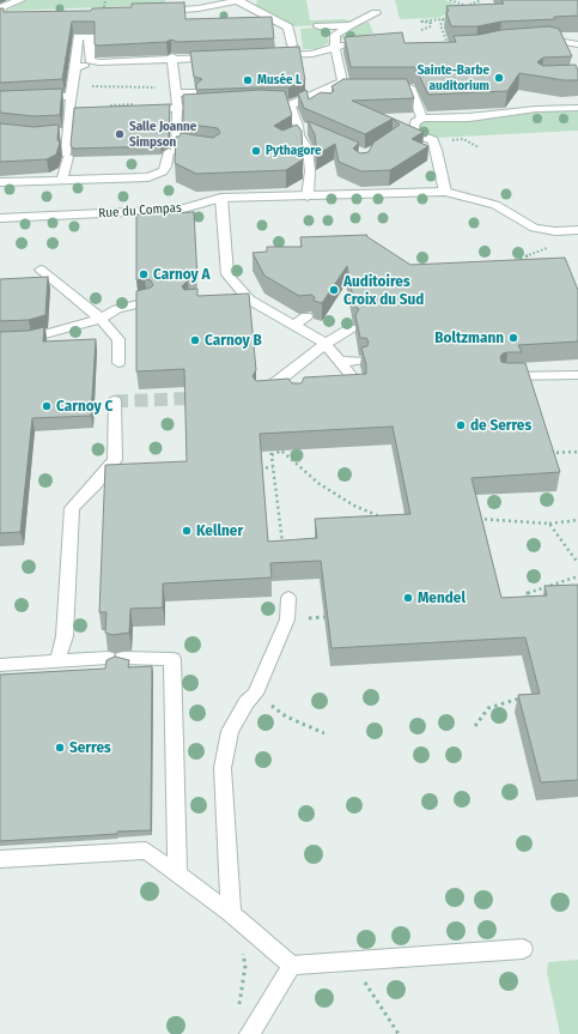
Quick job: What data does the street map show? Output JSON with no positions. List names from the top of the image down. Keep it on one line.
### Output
{"streets":{"street":["Rue du Compas"]},"places":["Sainte-Barbe auditorium","Musée L","Salle Joanne Simpson","Pythagore","Carnoy A","Auditoires Croix du Sud","Boltzmann","Carnoy B","Carnoy C","de Serres","Kellner","Mendel","Serres"]}
